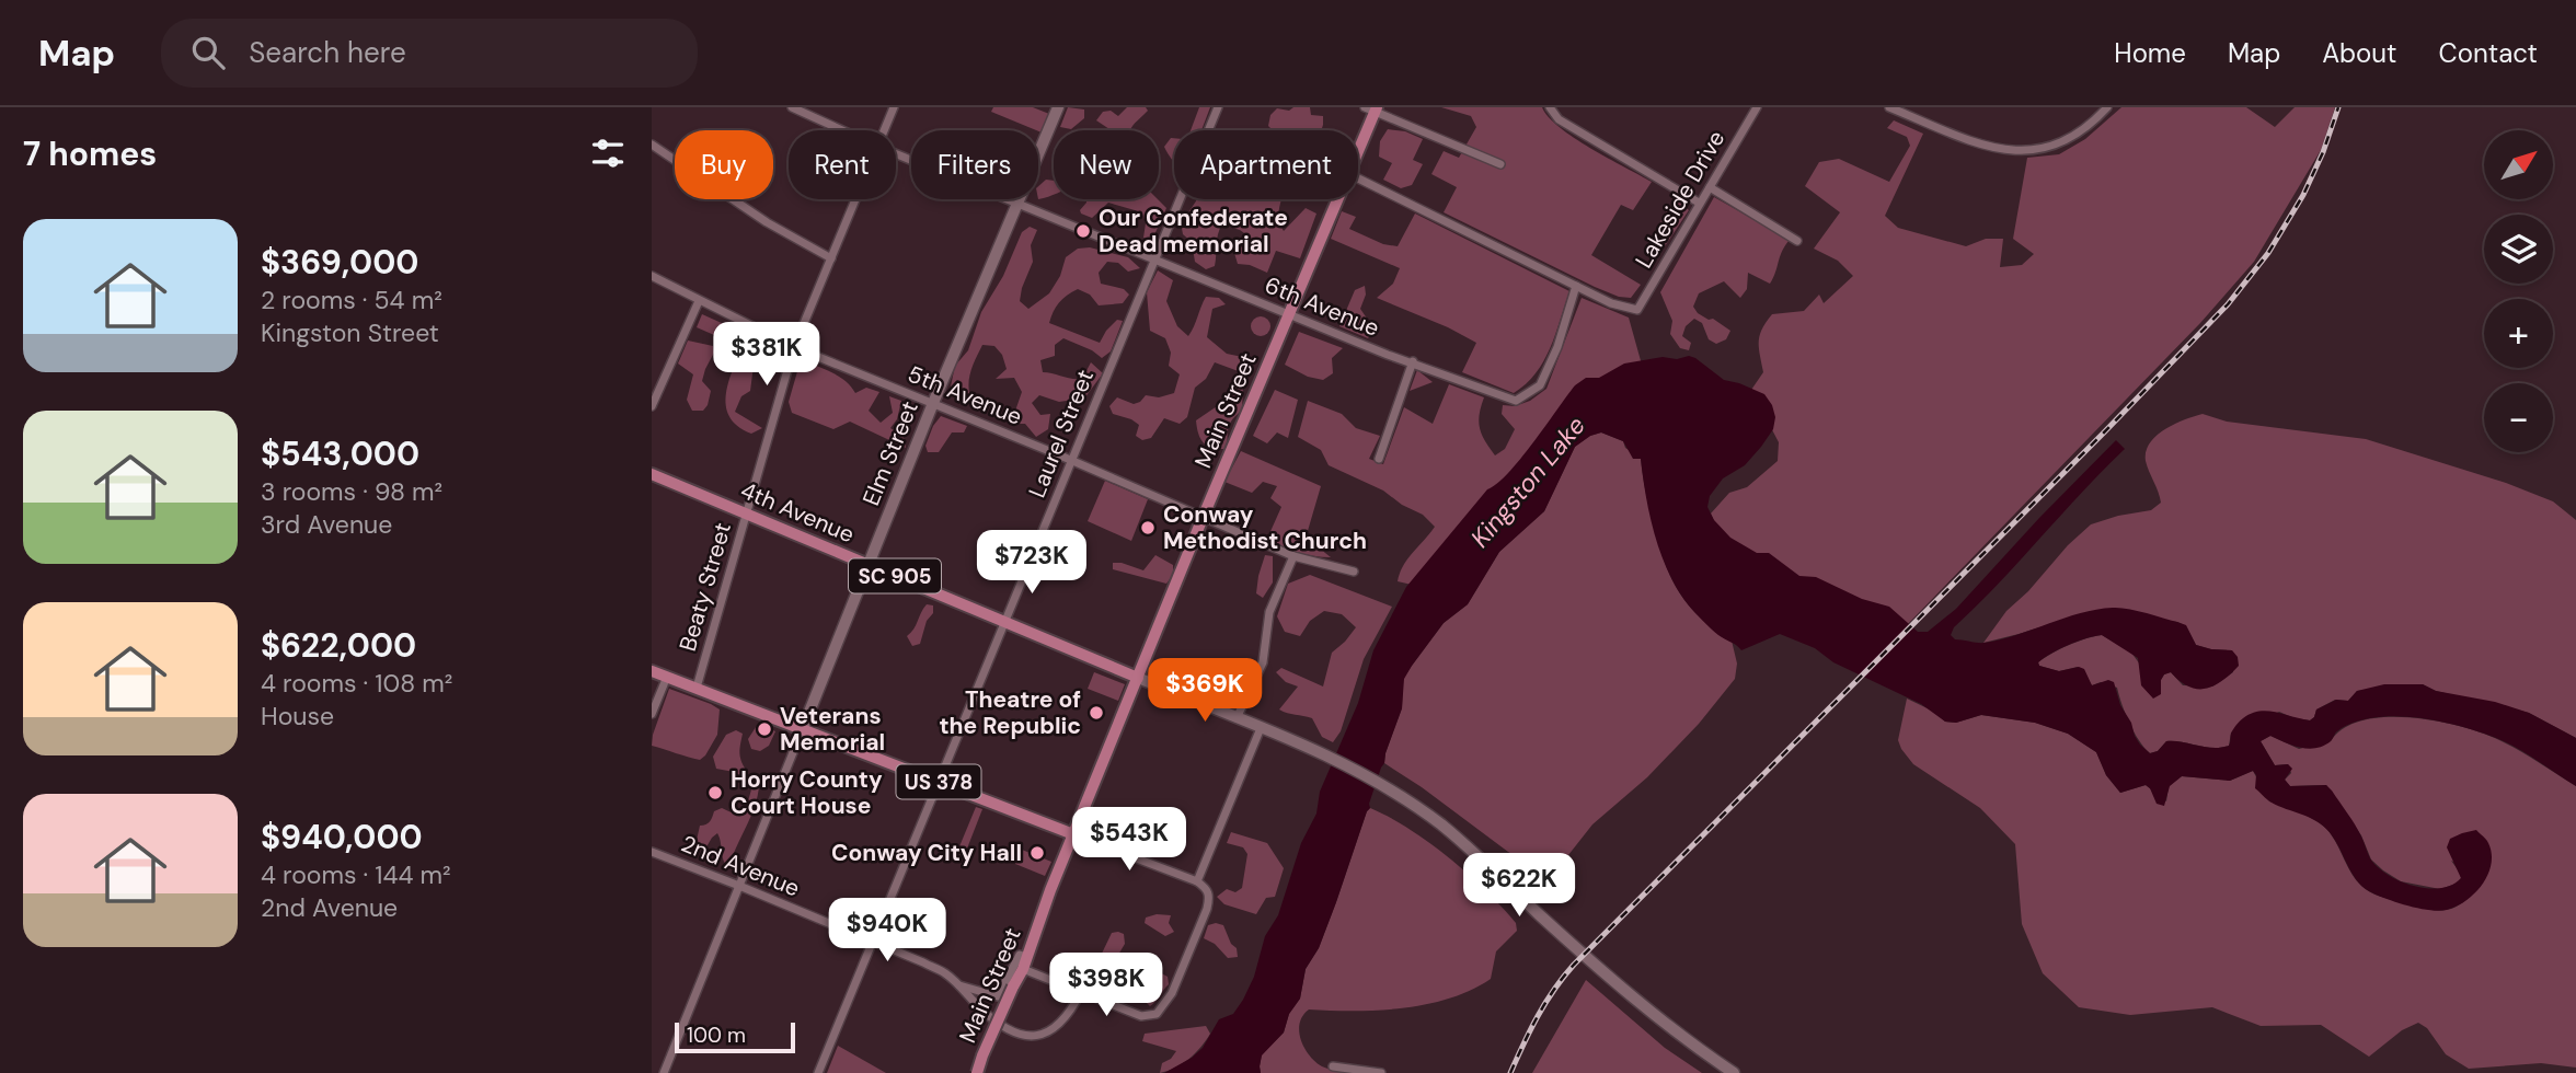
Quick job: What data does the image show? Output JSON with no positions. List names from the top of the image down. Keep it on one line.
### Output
{"streets":{"main road":["Main Street","Elm Street","4th Avenue","SC 905","US 378"],"street":["Lakeside Drive","6th Avenue","5th Avenue","Laurel Street","Beaty Street","2nd Avenue"]},"crossings":[["Lakeside Drive","6th Avenue"],["6th Avenue","Main Street"],["6th Avenue","Laurel Street"],["6th Avenue","Elm Street"],["5th Avenue","Main Street"],["5th Avenue","Laurel Street"],["5th Avenue","Elm Street"],["5th Avenue","Beaty Street"],["Main Street","4th Avenue"],["Main Street","SC 905"],["Main Street","US 378"],["Laurel Street","4th Avenue"],["Laurel Street","US 378"],["Laurel Street","2nd Avenue"],["Elm Street","4th Avenue"],["Elm Street","US 378"],["Elm Street","2nd Avenue"],["4th Avenue","SC 905"],["4th Avenue","Beaty Street"],["Beaty Street","US 378"]],"water":["Kingston Lake"],"places":["Our Confederate Dead memorial","Conway Methodist Church","Theatre of the Republic","Veterans Memorial","Horry County Court House","Conway City Hall"],"scale_bar":"100 m","north":"top right","page":{"header":"Map","search":"Search here","nav":["Home","Map","About","Contact"],"heading":"7 homes","map_buttons":["+","−"],"chip":["Buy","Rent","Filters","New","Apartment"],"list":[{"name":"$369,000","note":"2 rooms · 54 m² · Kingston Street"},{"name":"$543,000","note":"3 rooms · 98 m² · 3rd Avenue"},{"name":"$622,000","note":"4 rooms · 108 m² · House"},{"name":"$940,000","note":"4 rooms · 144 m² · 2nd Avenue"}],"price":["$381K","$723K","$369K","$543K","$622K","$940K","$398K"],"scale":"100 m"}}
